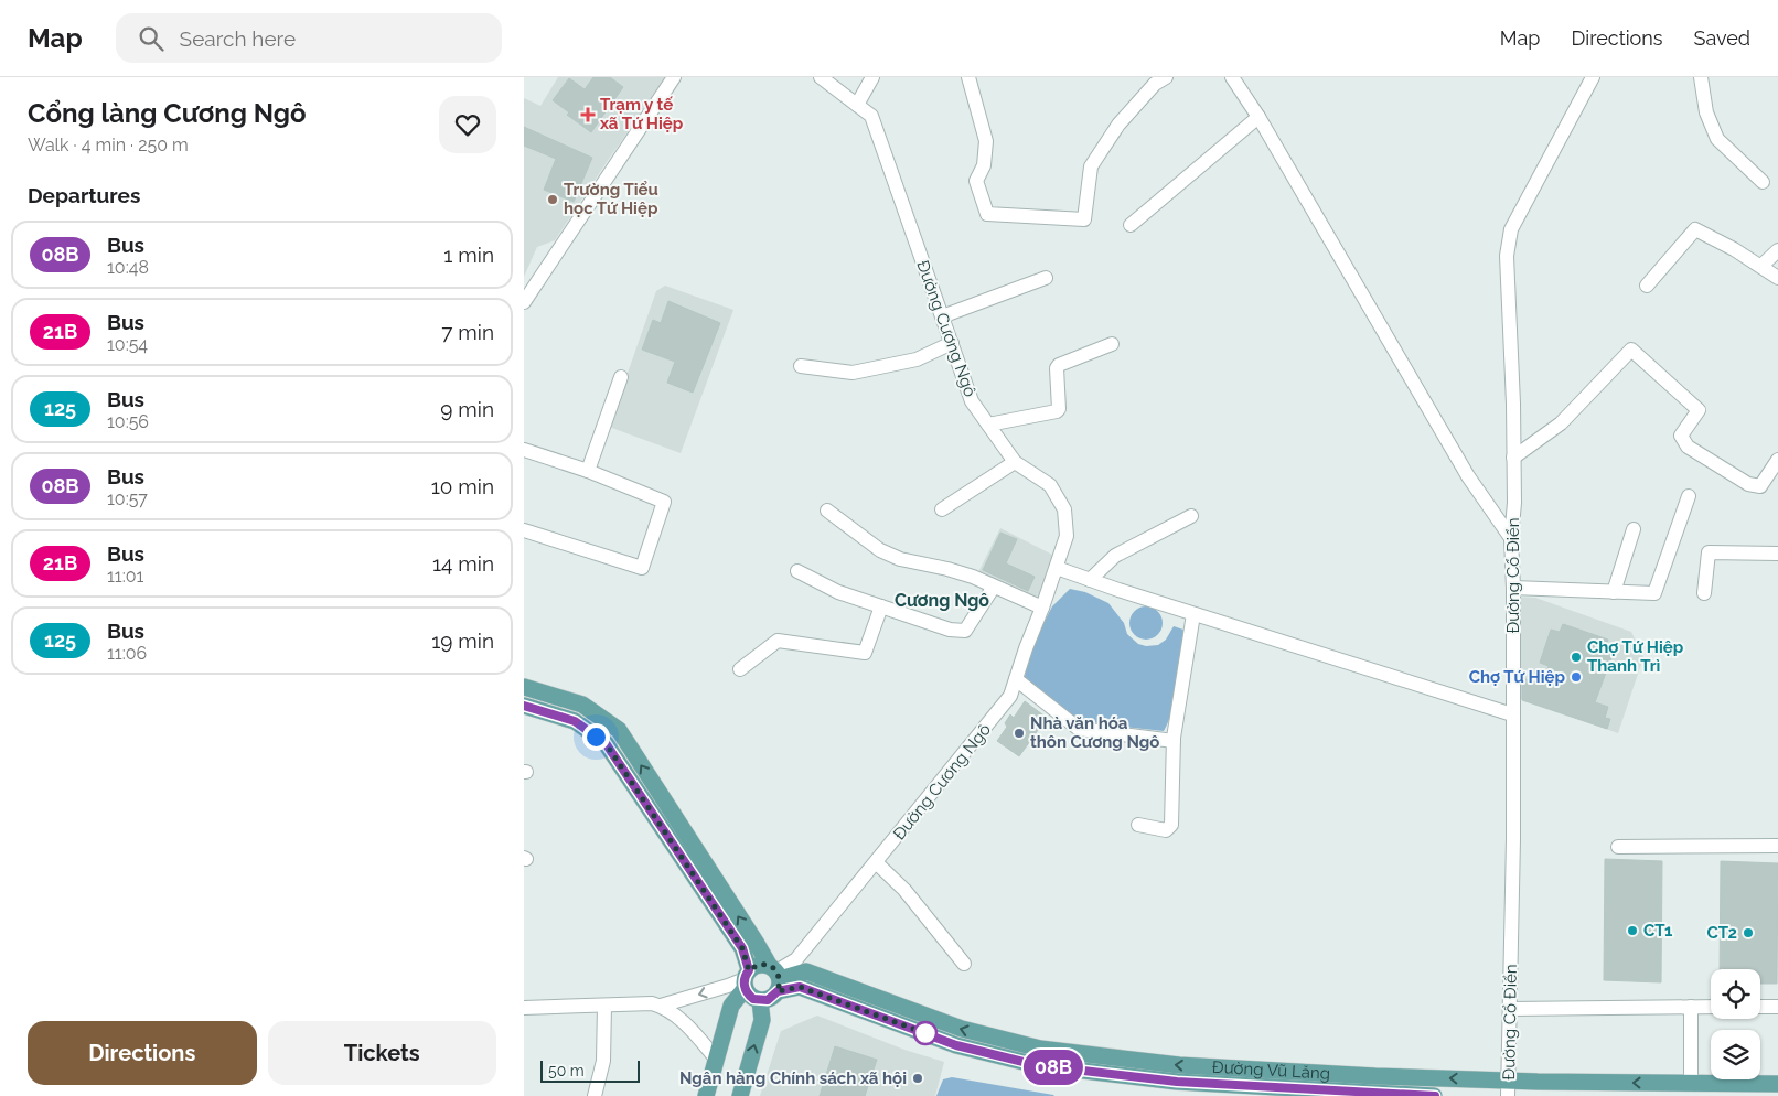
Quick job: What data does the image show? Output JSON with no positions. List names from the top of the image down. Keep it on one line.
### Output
{"streets":{"main road":["Đường Vũ Lăng"],"street":["Đường Cương Ngô","Đường Cổ Điển"]},"crossings":[["Đường Cương Ngô","Đường Vũ Lăng"],["Đường Cổ Điển","Đường Vũ Lăng"]],"districts":["Cương Ngô"],"places":{"health":["Trạm y tế xã Tứ Hiệp"],"other":["Trường Tiểu học Tứ Hiệp","Chợ Tứ Hiệp Thanh Trì","Chợ Tứ Hiệp","Nhà văn hóa thôn Cương Ngô","CT1","CT2","Ngân hàng Chính sách xã hội"]},"lines":["bus line 08B"],"scale_bar":"50 m","page":{"header":"Map","search":"Search here","nav":["Map","Directions","Saved"],"heading":[["Cổng làng Cương Ngô","Walk · 4 min · 250 m"],"Departures"],"on_map":"08B","list":[{"mark":"08B","name":"Bus","note":"10:48","value":"1 min"},{"mark":"21B","name":"Bus","note":"10:54","value":"7 min"},{"mark":"125","name":"Bus","note":"10:56","value":"9 min"},{"mark":"08B","name":"Bus","note":"10:57","value":"10 min"},{"mark":"21B","name":"Bus","note":"11:01","value":"14 min"},{"mark":"125","name":"Bus","note":"11:06","value":"19 min"}],"buttons":["Directions","Tickets"],"scale":"50 m"}}
